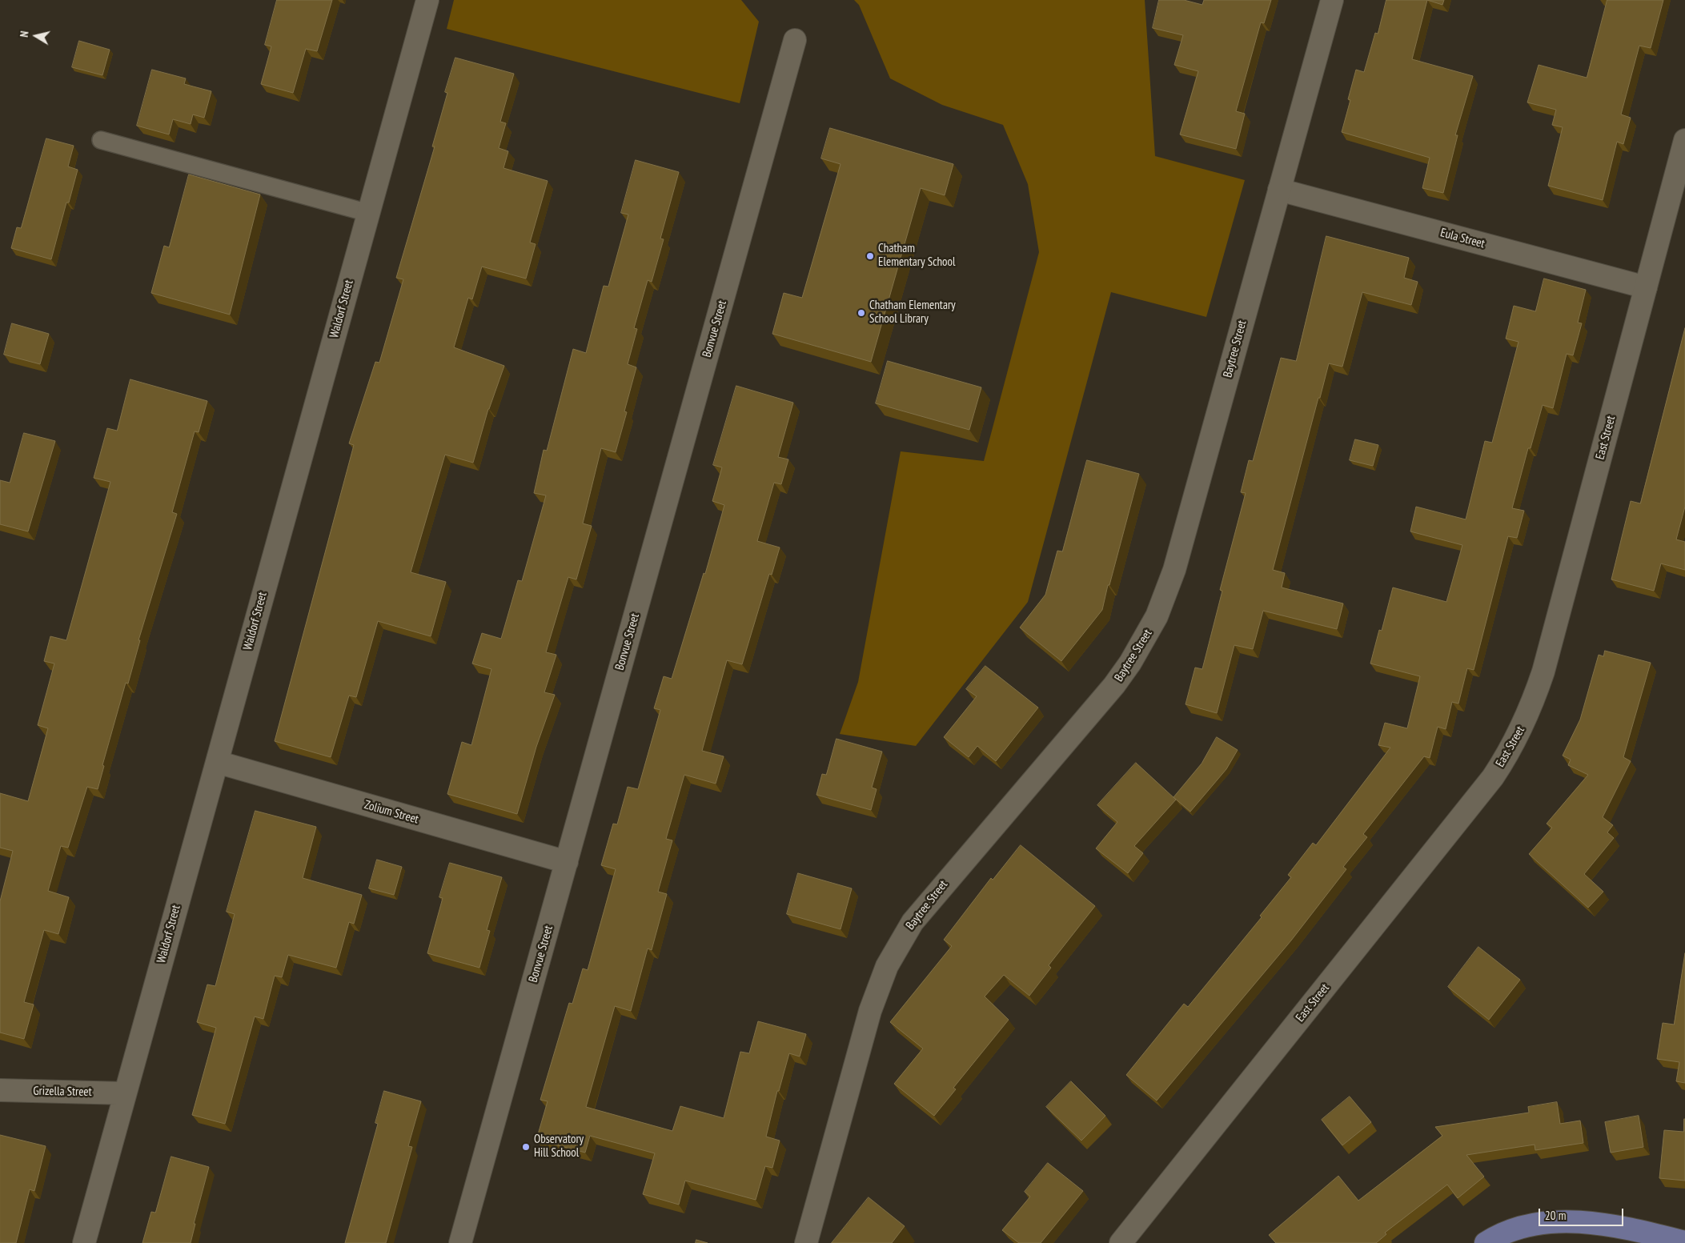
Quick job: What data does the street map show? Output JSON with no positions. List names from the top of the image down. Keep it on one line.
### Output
{"streets":{"street":["Eula Street","Waldorf Street","Bonvue Street","Baytree Street","East Street","Zolium Street","Grizella Street"]},"crossings":[["Eula Street","Baytree Street"],["Eula Street","East Street"],["Waldorf Street","Zolium Street"],["Waldorf Street","Grizella Street"],["Bonvue Street","Zolium Street"]],"places":["Chatham Elementary School","Chatham Elementary School Library","Observatory Hill School"],"scale_bar":"20 m","north":"left"}
